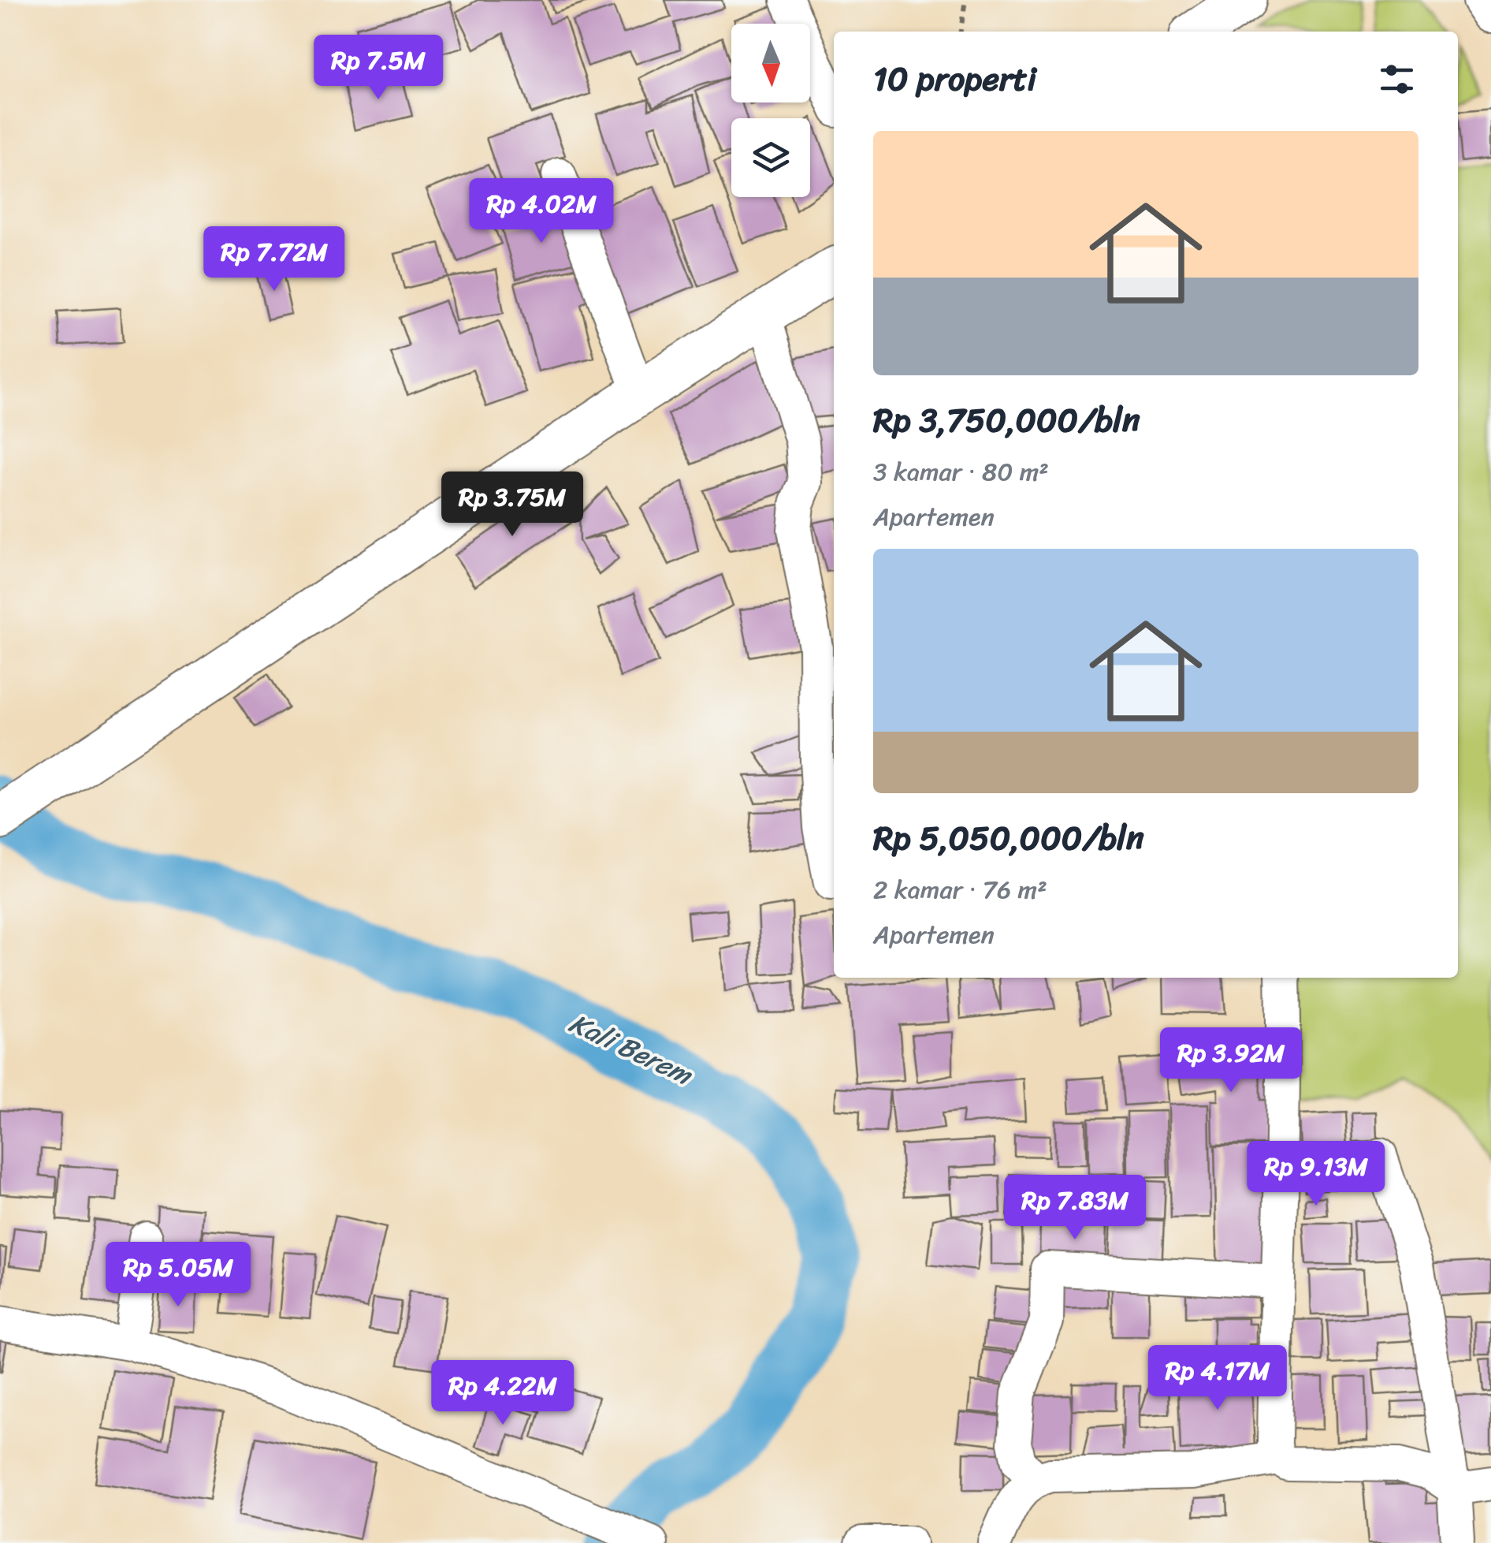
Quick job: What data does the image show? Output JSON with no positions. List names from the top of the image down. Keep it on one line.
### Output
{"water":["Kali Berem"],"north":"bottom","page":{"heading":"10 properti","price":["Rp 7.5M","Rp 4.02M","Rp 7.72M","Rp 3.75M","Rp 3.92M","Rp 9.13M","Rp 7.83M","Rp 5.05M","Rp 4.17M","Rp 4.22M"],"list":[{"name":"Rp 3,750,000/bln","note":"3 kamar · 80 m² · Apartemen"},{"name":"Rp 5,050,000/bln","note":"2 kamar · 76 m² · Apartemen"}]}}
